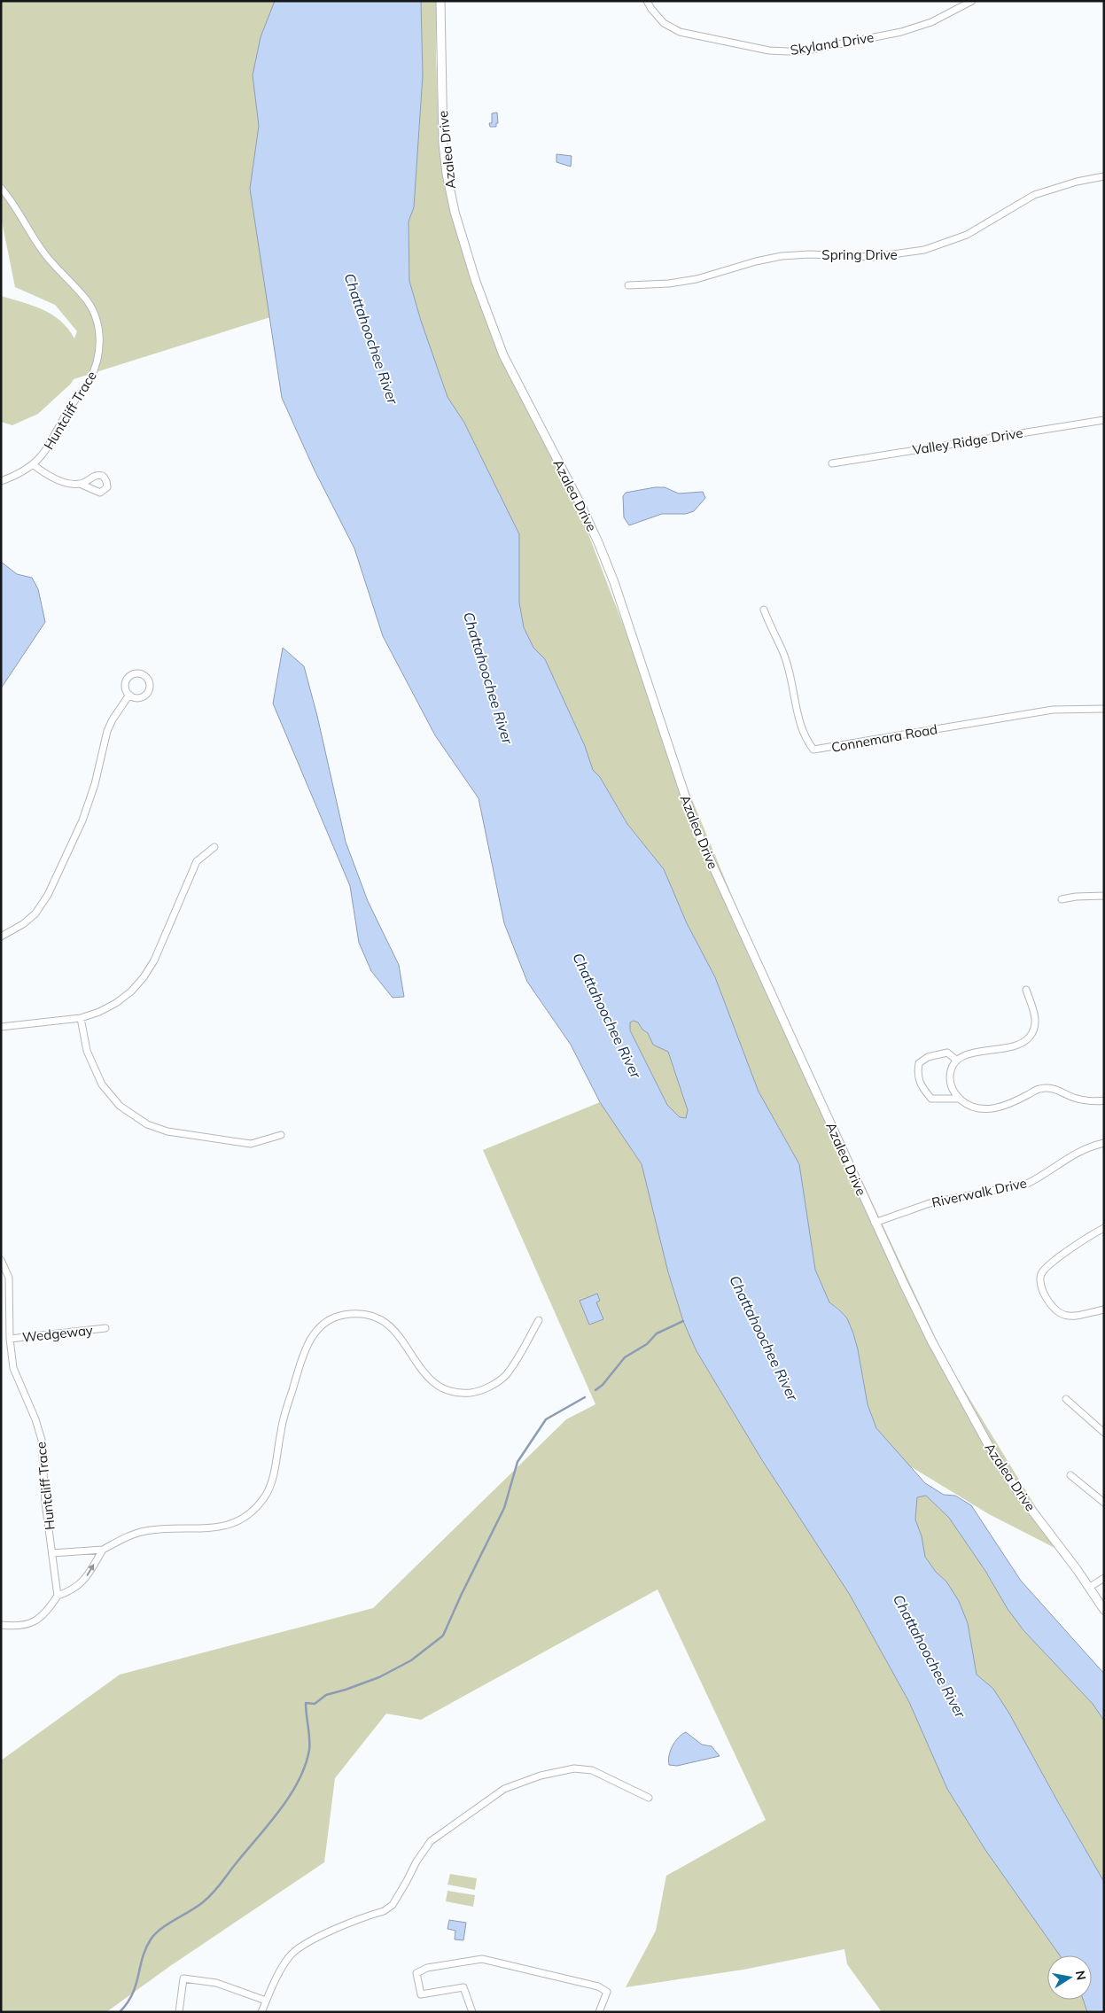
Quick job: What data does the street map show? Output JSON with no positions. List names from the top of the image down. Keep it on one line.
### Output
{"streets":{"street":["Skyland Drive","Azalea Drive","Spring Drive","Huntcliff Trace","Valley Ridge Drive","Connemara Road","Riverwalk Drive","Wedgeway"]},"crossings":[["Azalea Drive","Riverwalk Drive"],["Huntcliff Trace","Wedgeway"]],"water":["Chattahoochee River"],"north":"right"}
